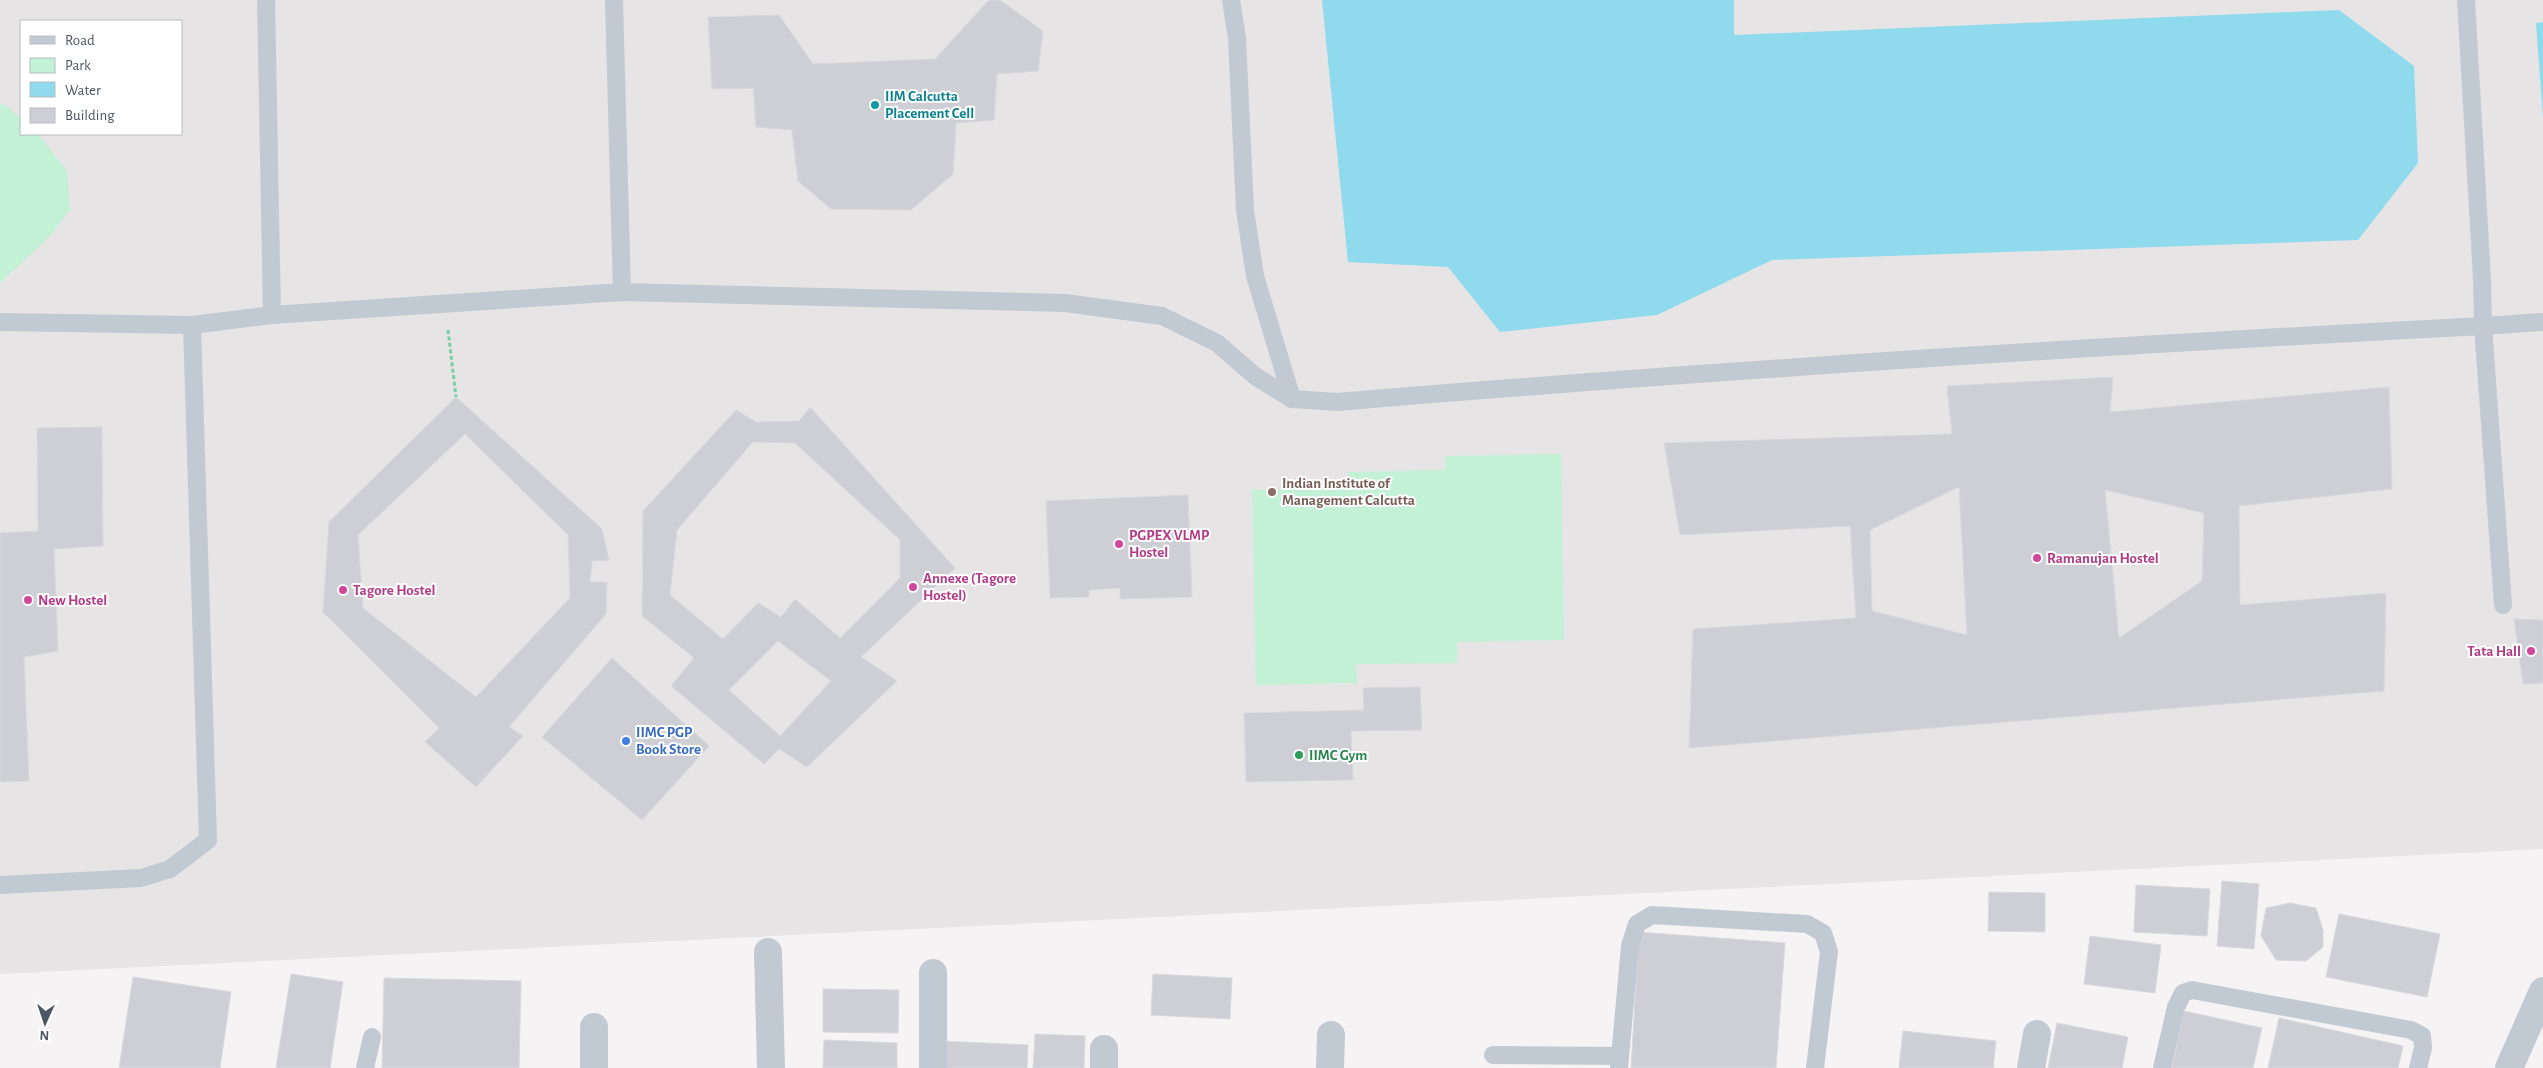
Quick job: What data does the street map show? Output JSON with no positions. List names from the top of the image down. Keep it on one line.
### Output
{"places":["IIM Calcutta Placement Cell","Indian Institute of Management Calcutta","PGPEX VLMP Hostel","Ramanujan Hostel","Annexe (Tagore Hostel)","Tagore Hostel","New Hostel","Tata Hall","IIMC PGP Book Store","IIMC Gym"],"legend":["Road","Park","Water","Building"],"north":"bottom"}
